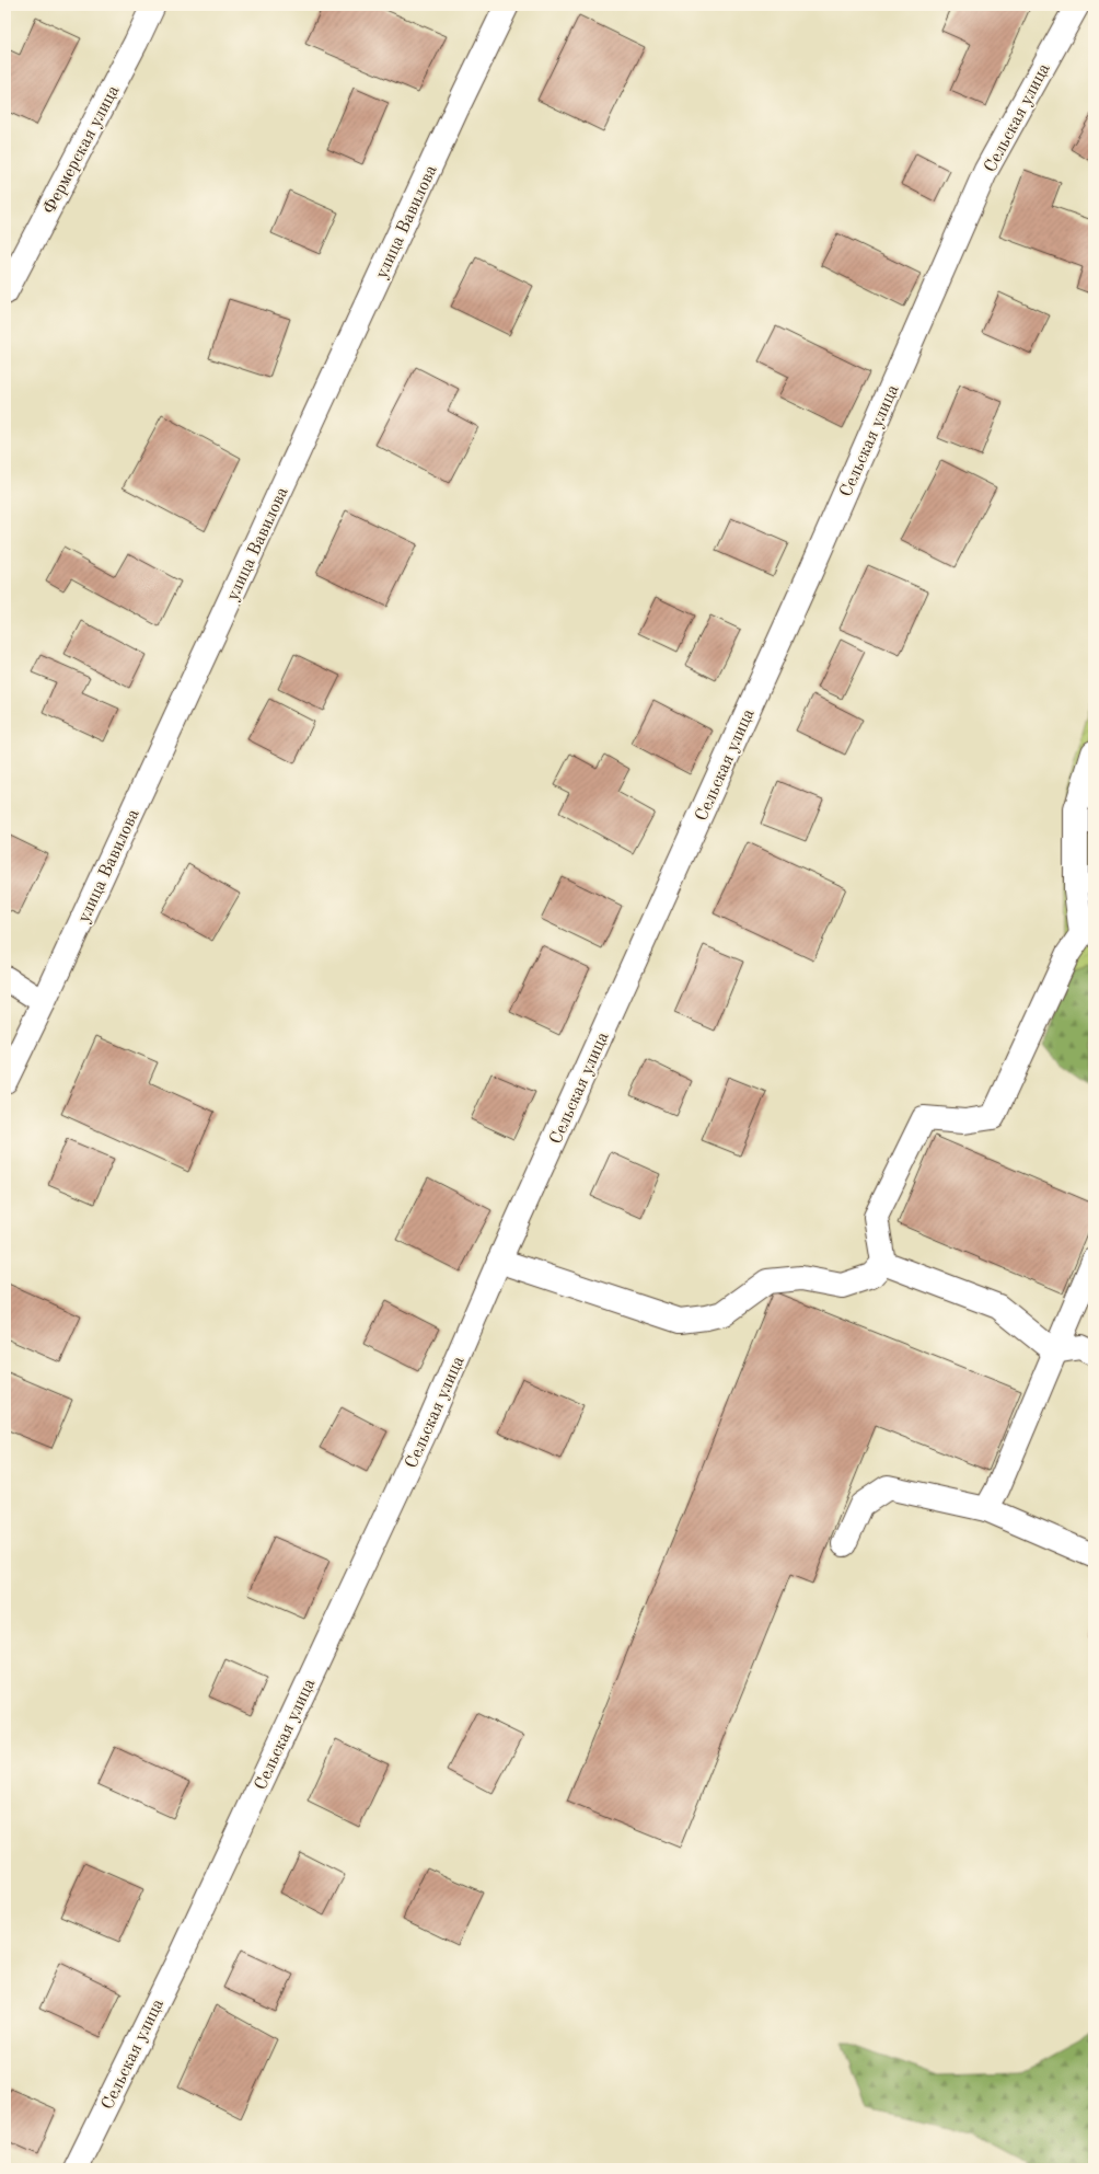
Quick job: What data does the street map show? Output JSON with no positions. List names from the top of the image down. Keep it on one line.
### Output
{"streets":{"street":["Сельская улица","Фермерская улица","улица Вавилова"]}}
